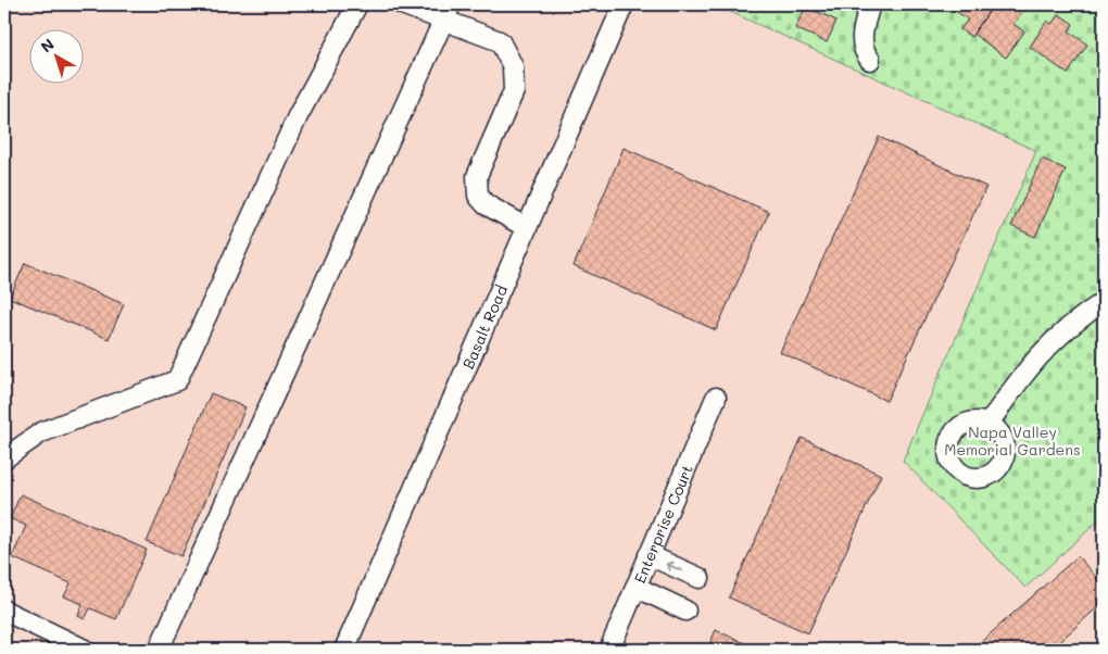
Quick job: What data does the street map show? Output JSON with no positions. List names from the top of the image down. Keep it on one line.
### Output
{"streets":{"street":["Basalt Road","Enterprise Court"]},"parks":["Napa Valley Memorial Gardens"],"north":"top left"}
